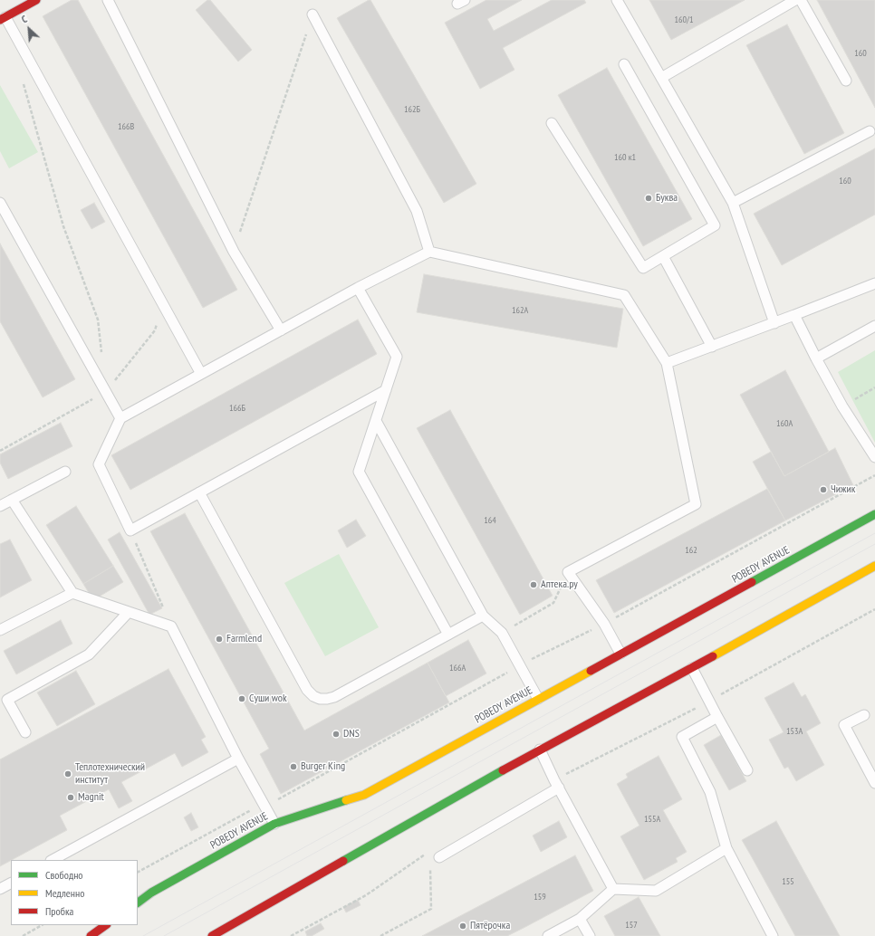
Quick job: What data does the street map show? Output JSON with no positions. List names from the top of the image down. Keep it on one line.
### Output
{"streets":{"main road":["POBEDY AVENUE"]},"places":["Буква","Чижик","Аптека.ру","Farmlend","Суши wok","DNS","Burger King","Теплотехнический институт","Magnit","Пятёрочка"],"house_numbers":["160/1","160","162Б","166В","160 к1","160","162А","166Б","160А","164","162","166А","153А","155А","155","159","157"],"legend":["Свободно","Медленно","Пробка"],"north":"top left"}
